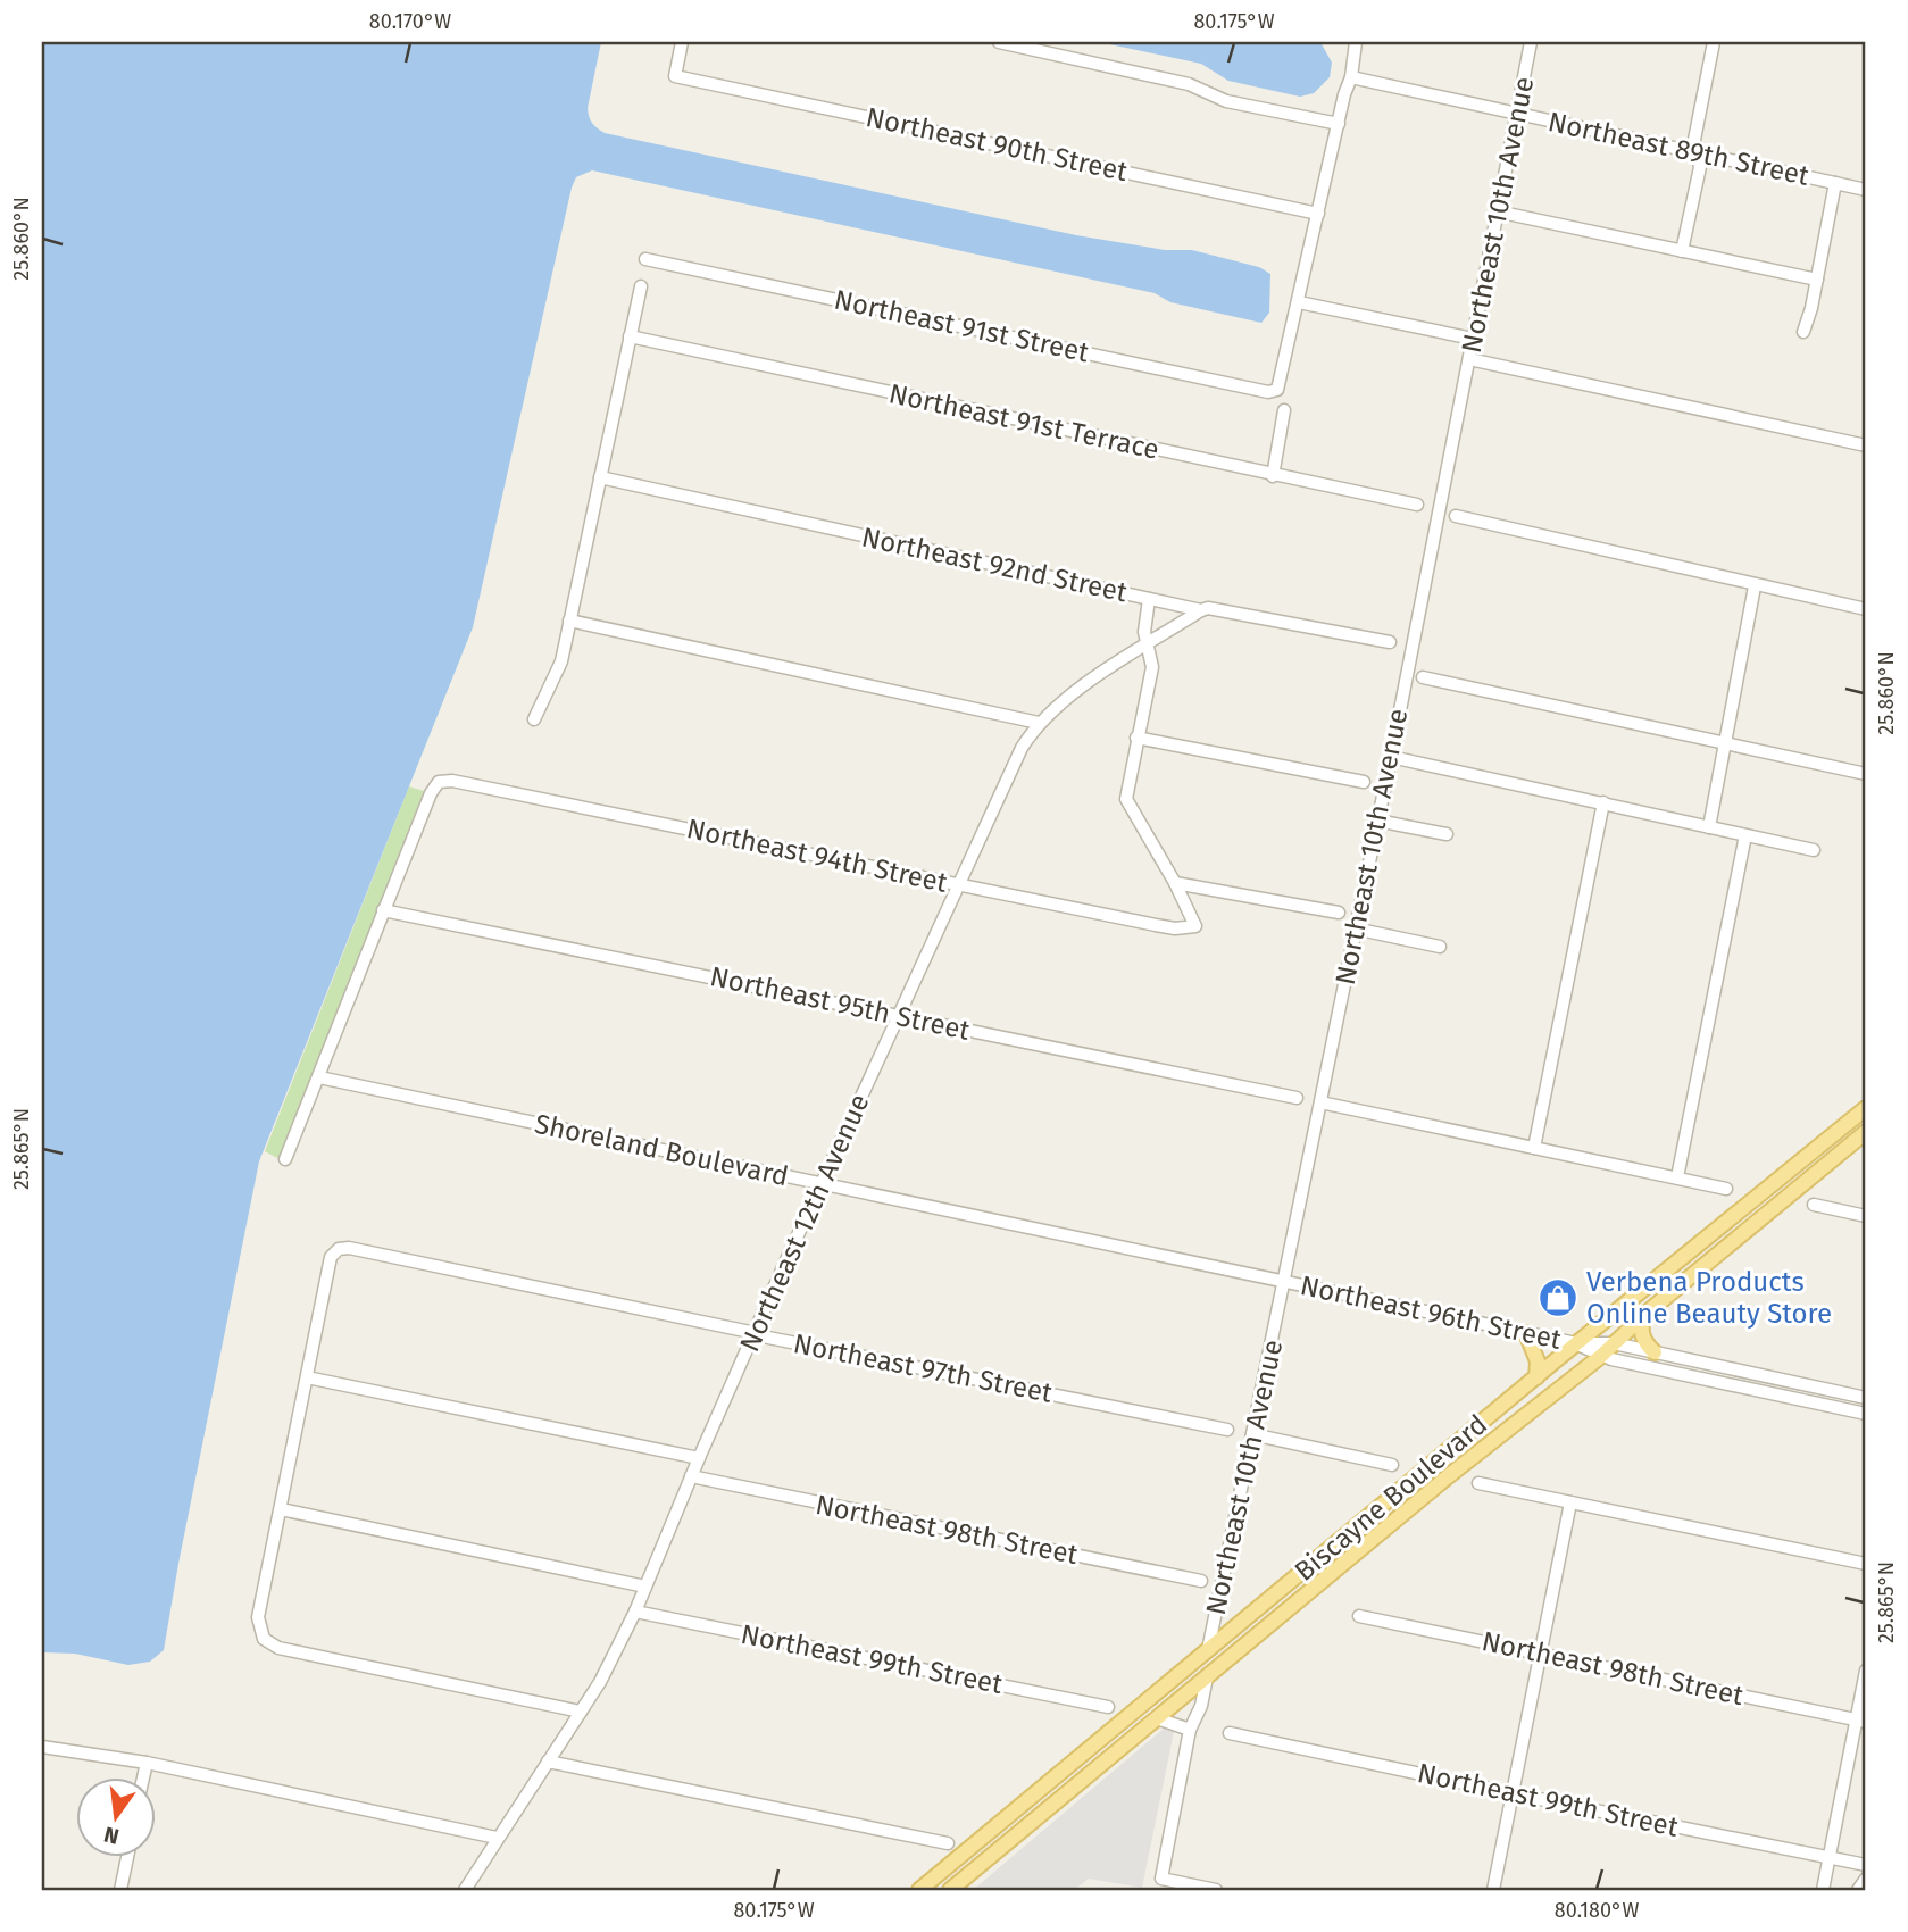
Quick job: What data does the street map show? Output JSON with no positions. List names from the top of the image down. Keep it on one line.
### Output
{"streets":{"main road":["Biscayne Boulevard"],"street":["Northeast 90th Street","Northeast 89th Street","Northeast 10th Avenue","Northeast 91st Street","Northeast 91st Terrace","Northeast 92nd Street","Northeast 94th Street","Northeast 95th Street","Shoreland Boulevard","Northeast 12th Avenue","Northeast 96th Street","Northeast 97th Street","Northeast 98th Street","Northeast 99th Street"]},"crossings":[["Northeast 89th Street","Northeast 10th Avenue"],["Northeast 10th Avenue","Shoreland Boulevard"],["Northeast 10th Avenue","Northeast 96th Street"],["Northeast 10th Avenue","Biscayne Boulevard"],["Northeast 92nd Street","Northeast 12th Avenue"],["Northeast 94th Street","Northeast 95th Street"],["Northeast 94th Street","Northeast 12th Avenue"],["Northeast 95th Street","Northeast 12th Avenue"],["Shoreland Boulevard","Northeast 12th Avenue"],["Shoreland Boulevard","Northeast 96th Street"],["Northeast 12th Avenue","Northeast 97th Street"],["Northeast 12th Avenue","Northeast 98th Street"],["Northeast 12th Avenue","Northeast 99th Street"],["Northeast 96th Street","Biscayne Boulevard"]],"places":{"shop":["Verbena Products Online Beauty Store"]},"north":"bottom","coordinates":["80.170°W","80.175°W","25.860°N","25.865°N","80.180°W"]}
